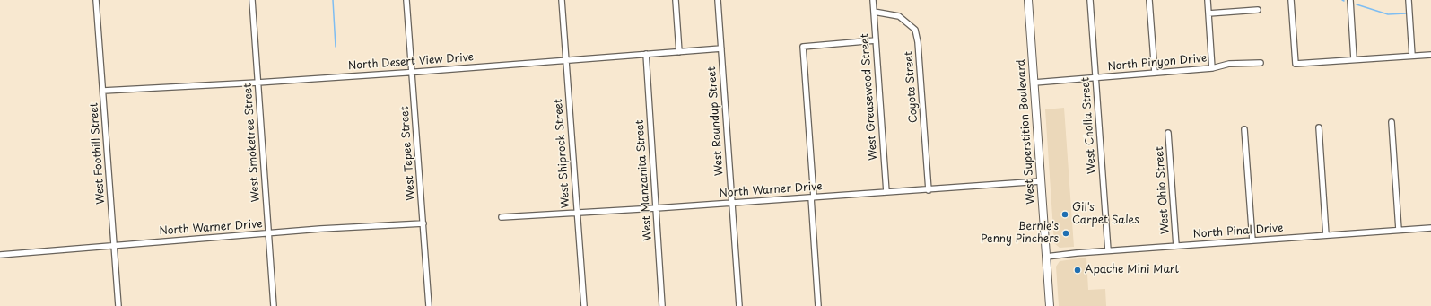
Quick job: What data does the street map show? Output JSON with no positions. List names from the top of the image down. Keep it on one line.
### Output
{"streets":{"main road":["West Superstition Boulevard"],"street":["North Desert View Drive","North Pinyon Drive","Coyote Street","West Greasewood Street","West Roundup Street","West Cholla Street","West Smoketree Street","West Foothill Street","West Tepee Street","West Shiprock Street","West Manzanita Street","North Warner Drive","West Ohio Street","North Pinal Drive"]},"crossings":[["North Desert View Drive","West Roundup Street"],["North Desert View Drive","West Smoketree Street"],["North Desert View Drive","West Foothill Street"],["North Desert View Drive","West Tepee Street"],["North Desert View Drive","West Shiprock Street"],["North Desert View Drive","West Manzanita Street"],["North Pinyon Drive","West Cholla Street"],["North Pinyon Drive","West Superstition Boulevard"],["Coyote Street","West Greasewood Street"],["Coyote Street","North Warner Drive"],["West Greasewood Street","North Warner Drive"],["West Roundup Street","North Warner Drive"],["West Cholla Street","North Pinal Drive"],["West Superstition Boulevard","North Warner Drive"],["West Superstition Boulevard","North Pinal Drive"],["West Smoketree Street","North Warner Drive"],["West Foothill Street","North Warner Drive"],["West Tepee Street","North Warner Drive"],["West Shiprock Street","North Warner Drive"],["West Manzanita Street","North Warner Drive"],["West Ohio Street","North Pinal Drive"]],"places":["Gil's Carpet Sales","Bernie's Penny Pinchers","Apache Mini Mart"]}
